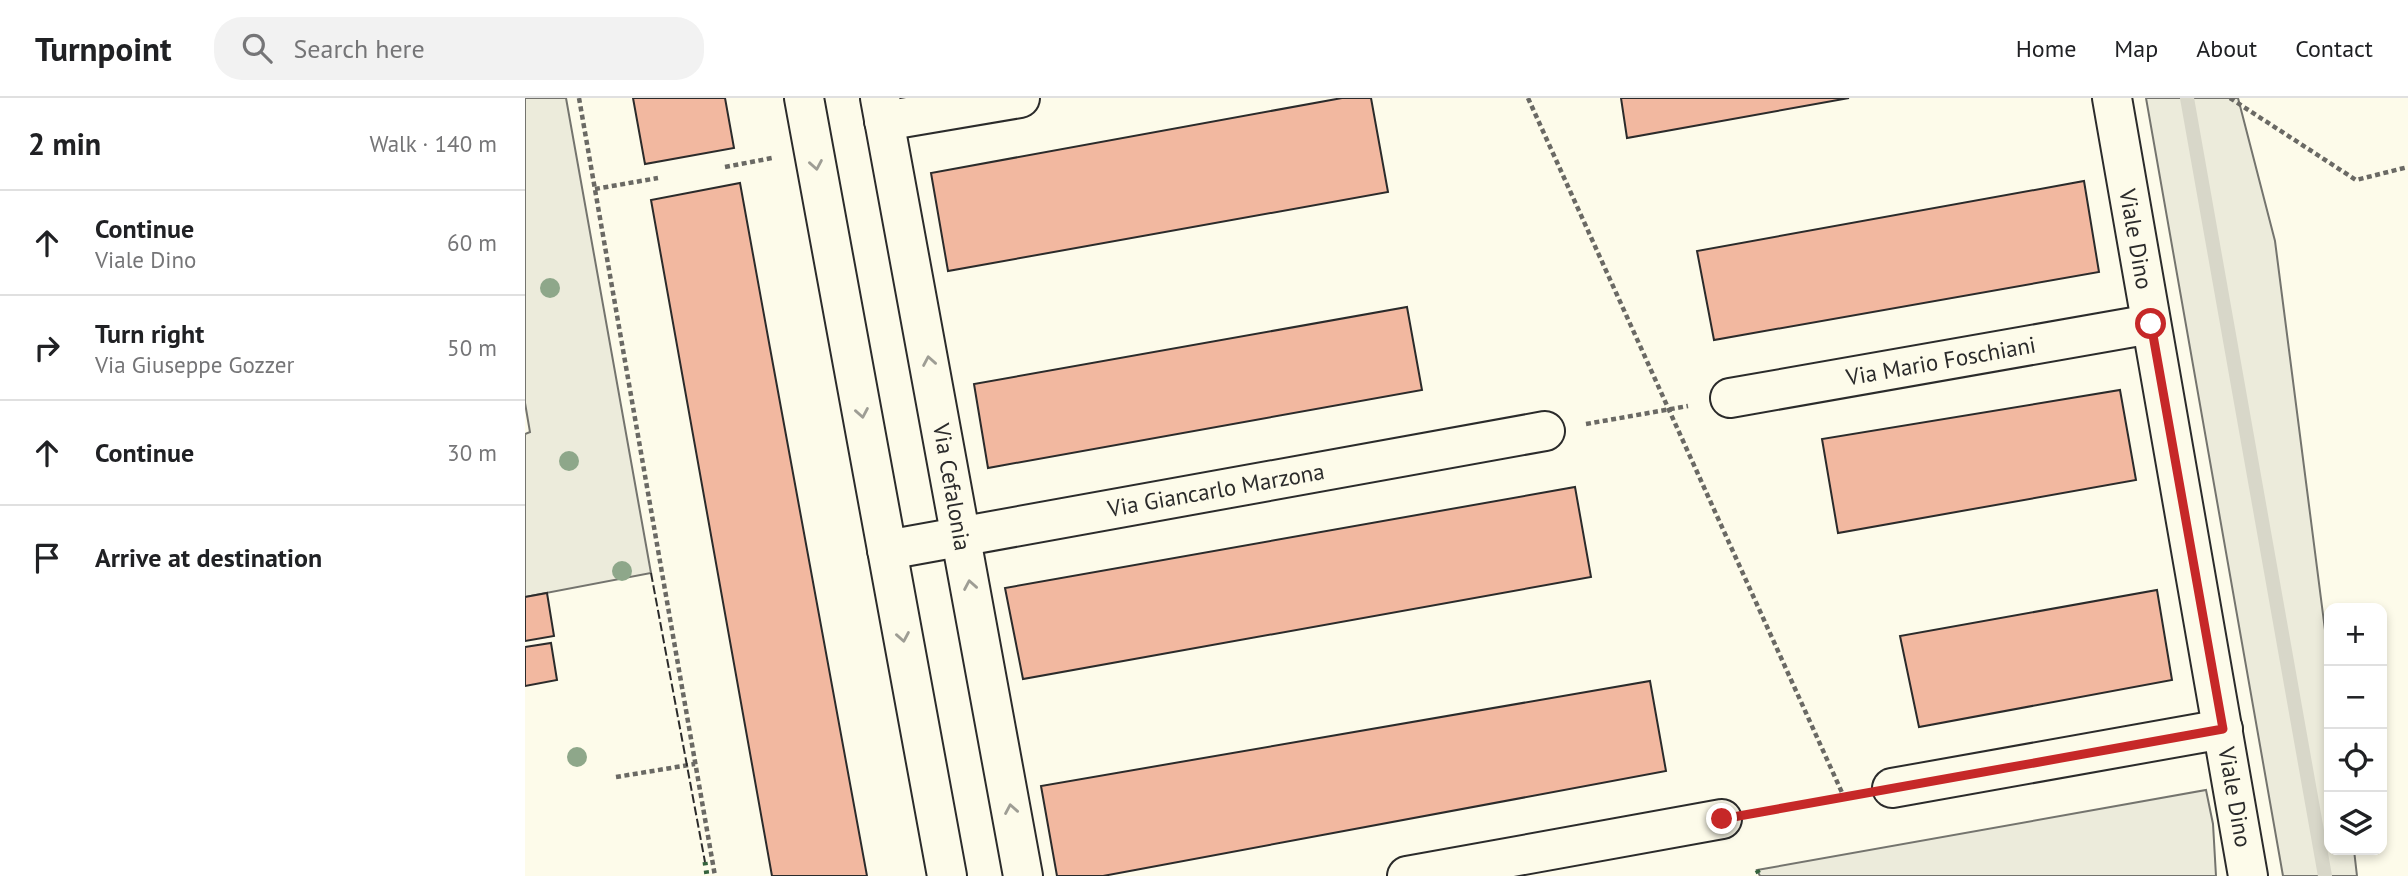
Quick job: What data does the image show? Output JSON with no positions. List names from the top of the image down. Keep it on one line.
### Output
{"streets":{"street":["Viale Dino","Via Mario Foschiani","Via Cefalonia","Via Giancarlo Marzona"]},"crossings":[["Viale Dino","Via Mario Foschiani"],["Via Cefalonia","Via Giancarlo Marzona"]],"page":{"header":"Turnpoint","search":"Search here","nav":["Home","Map","About","Contact"],"heading":["2 min","Walk · 140 m"],"list":[["Continue","Viale Dino","60 m"],["Turn right","Via Giuseppe Gozzer","50 m"],["Continue","30 m"],"Arrive at destination"],"map_buttons":["+","−"]}}
